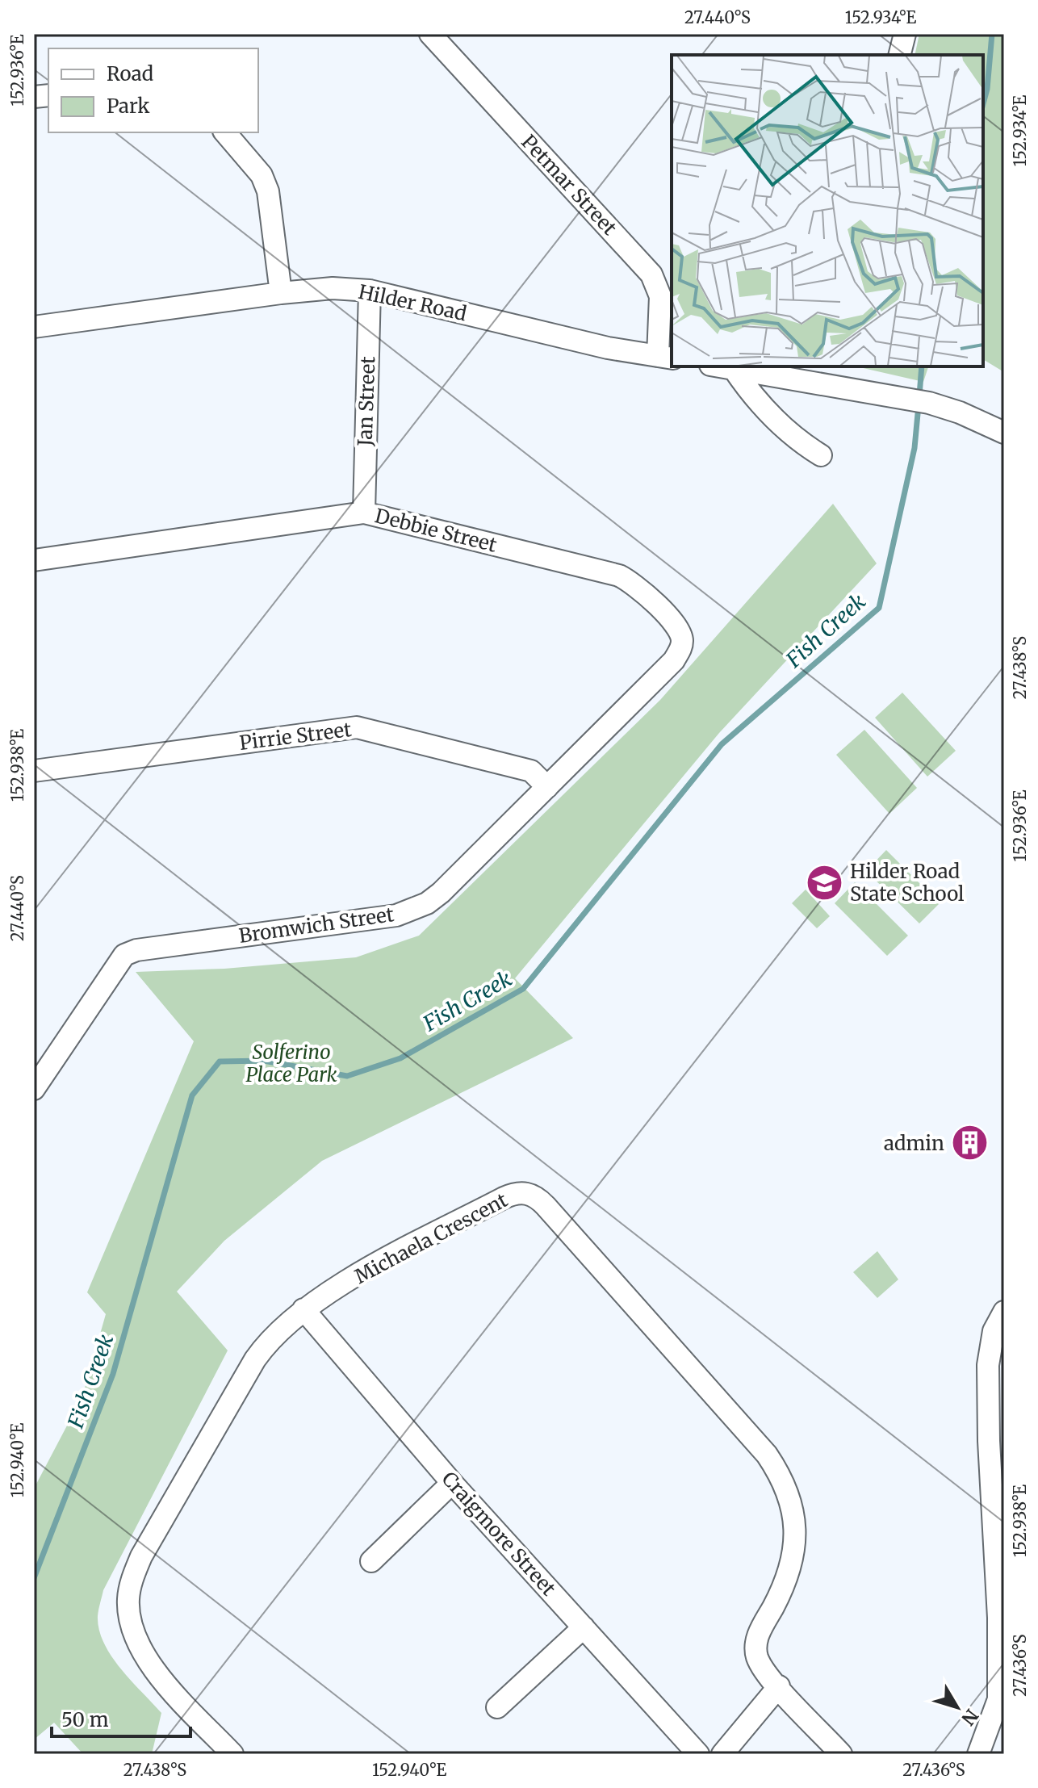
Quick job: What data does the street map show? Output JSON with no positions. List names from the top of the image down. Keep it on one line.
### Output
{"streets":{"street":["Petmar Street","Hilder Road","Jan Street","Debbie Street","Pirrie Street","Bromwich Street","Michaela Crescent","Craigmore Street"]},"crossings":[["Petmar Street","Hilder Road"],["Hilder Road","Jan Street"],["Jan Street","Debbie Street"],["Debbie Street","Bromwich Street"],["Pirrie Street","Bromwich Street"],["Michaela Crescent","Craigmore Street"]],"water":["Fish Creek"],"parks":["Solferino Place Park"],"places":{"school or university":["Hilder Road State School"],"building":["admin"]},"legend":["Road","Park"],"scale_bar":"50 m","north":"bottom right","coordinates":["27.440°S","152.934°E","152.936°E","27.438°S","152.938°E","152.940°E","27.436°S"]}
